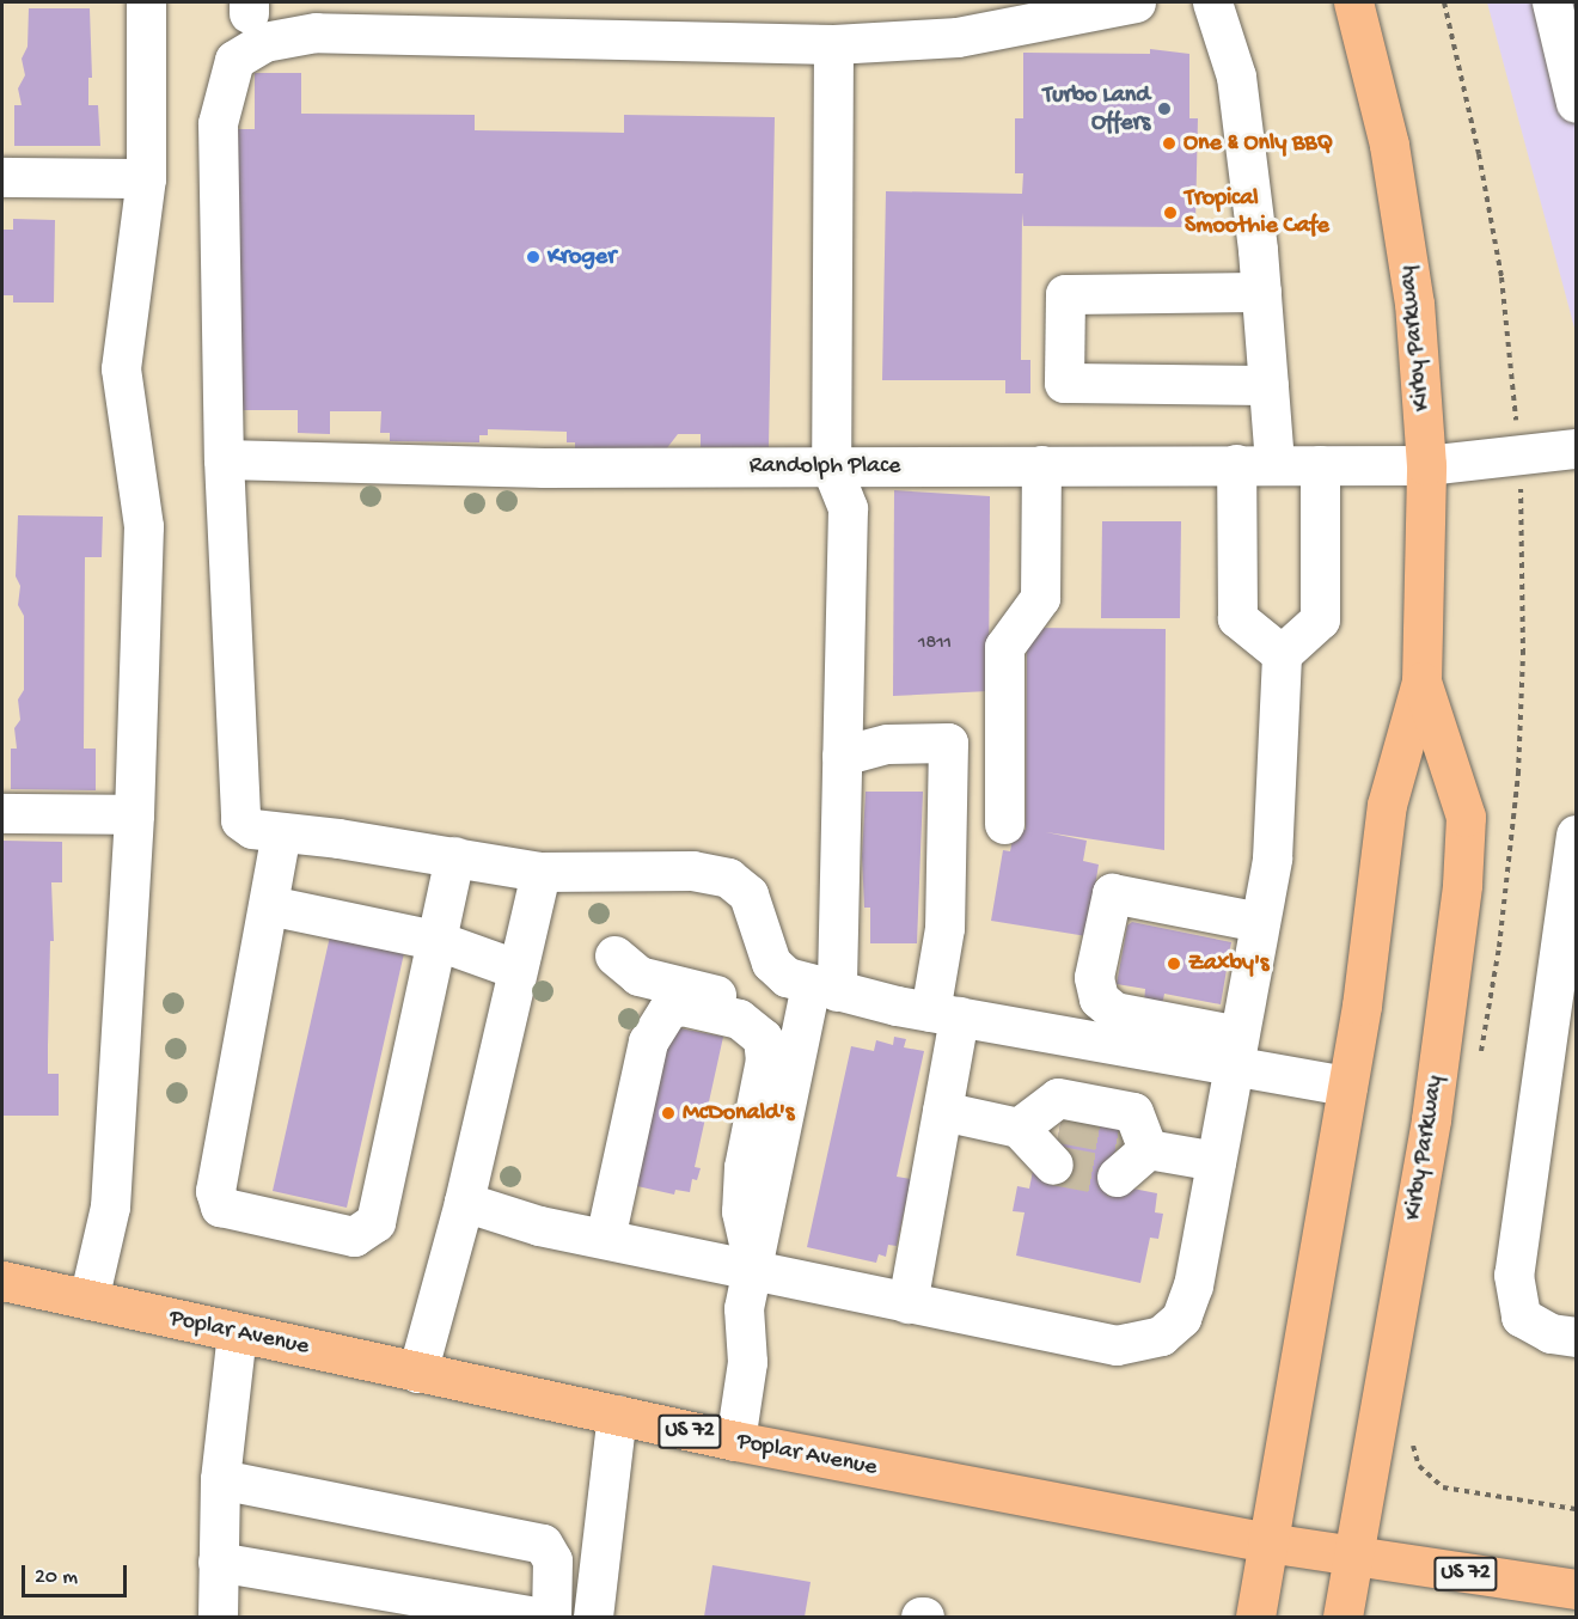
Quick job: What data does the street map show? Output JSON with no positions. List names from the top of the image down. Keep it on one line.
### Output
{"streets":{"main road":["Kirby Parkway","Poplar Avenue","US 72"],"lane":["Randolph Place"]},"crossings":[["Kirby Parkway","Randolph Place"],["Kirby Parkway","Poplar Avenue"]],"places":["Turbo Land Offers","One & Only BBQ","Tropical Smoothie Cafe","Kroger","Zaxby's","McDonald's"],"house_numbers":["1811"],"scale_bar":"20 m"}
